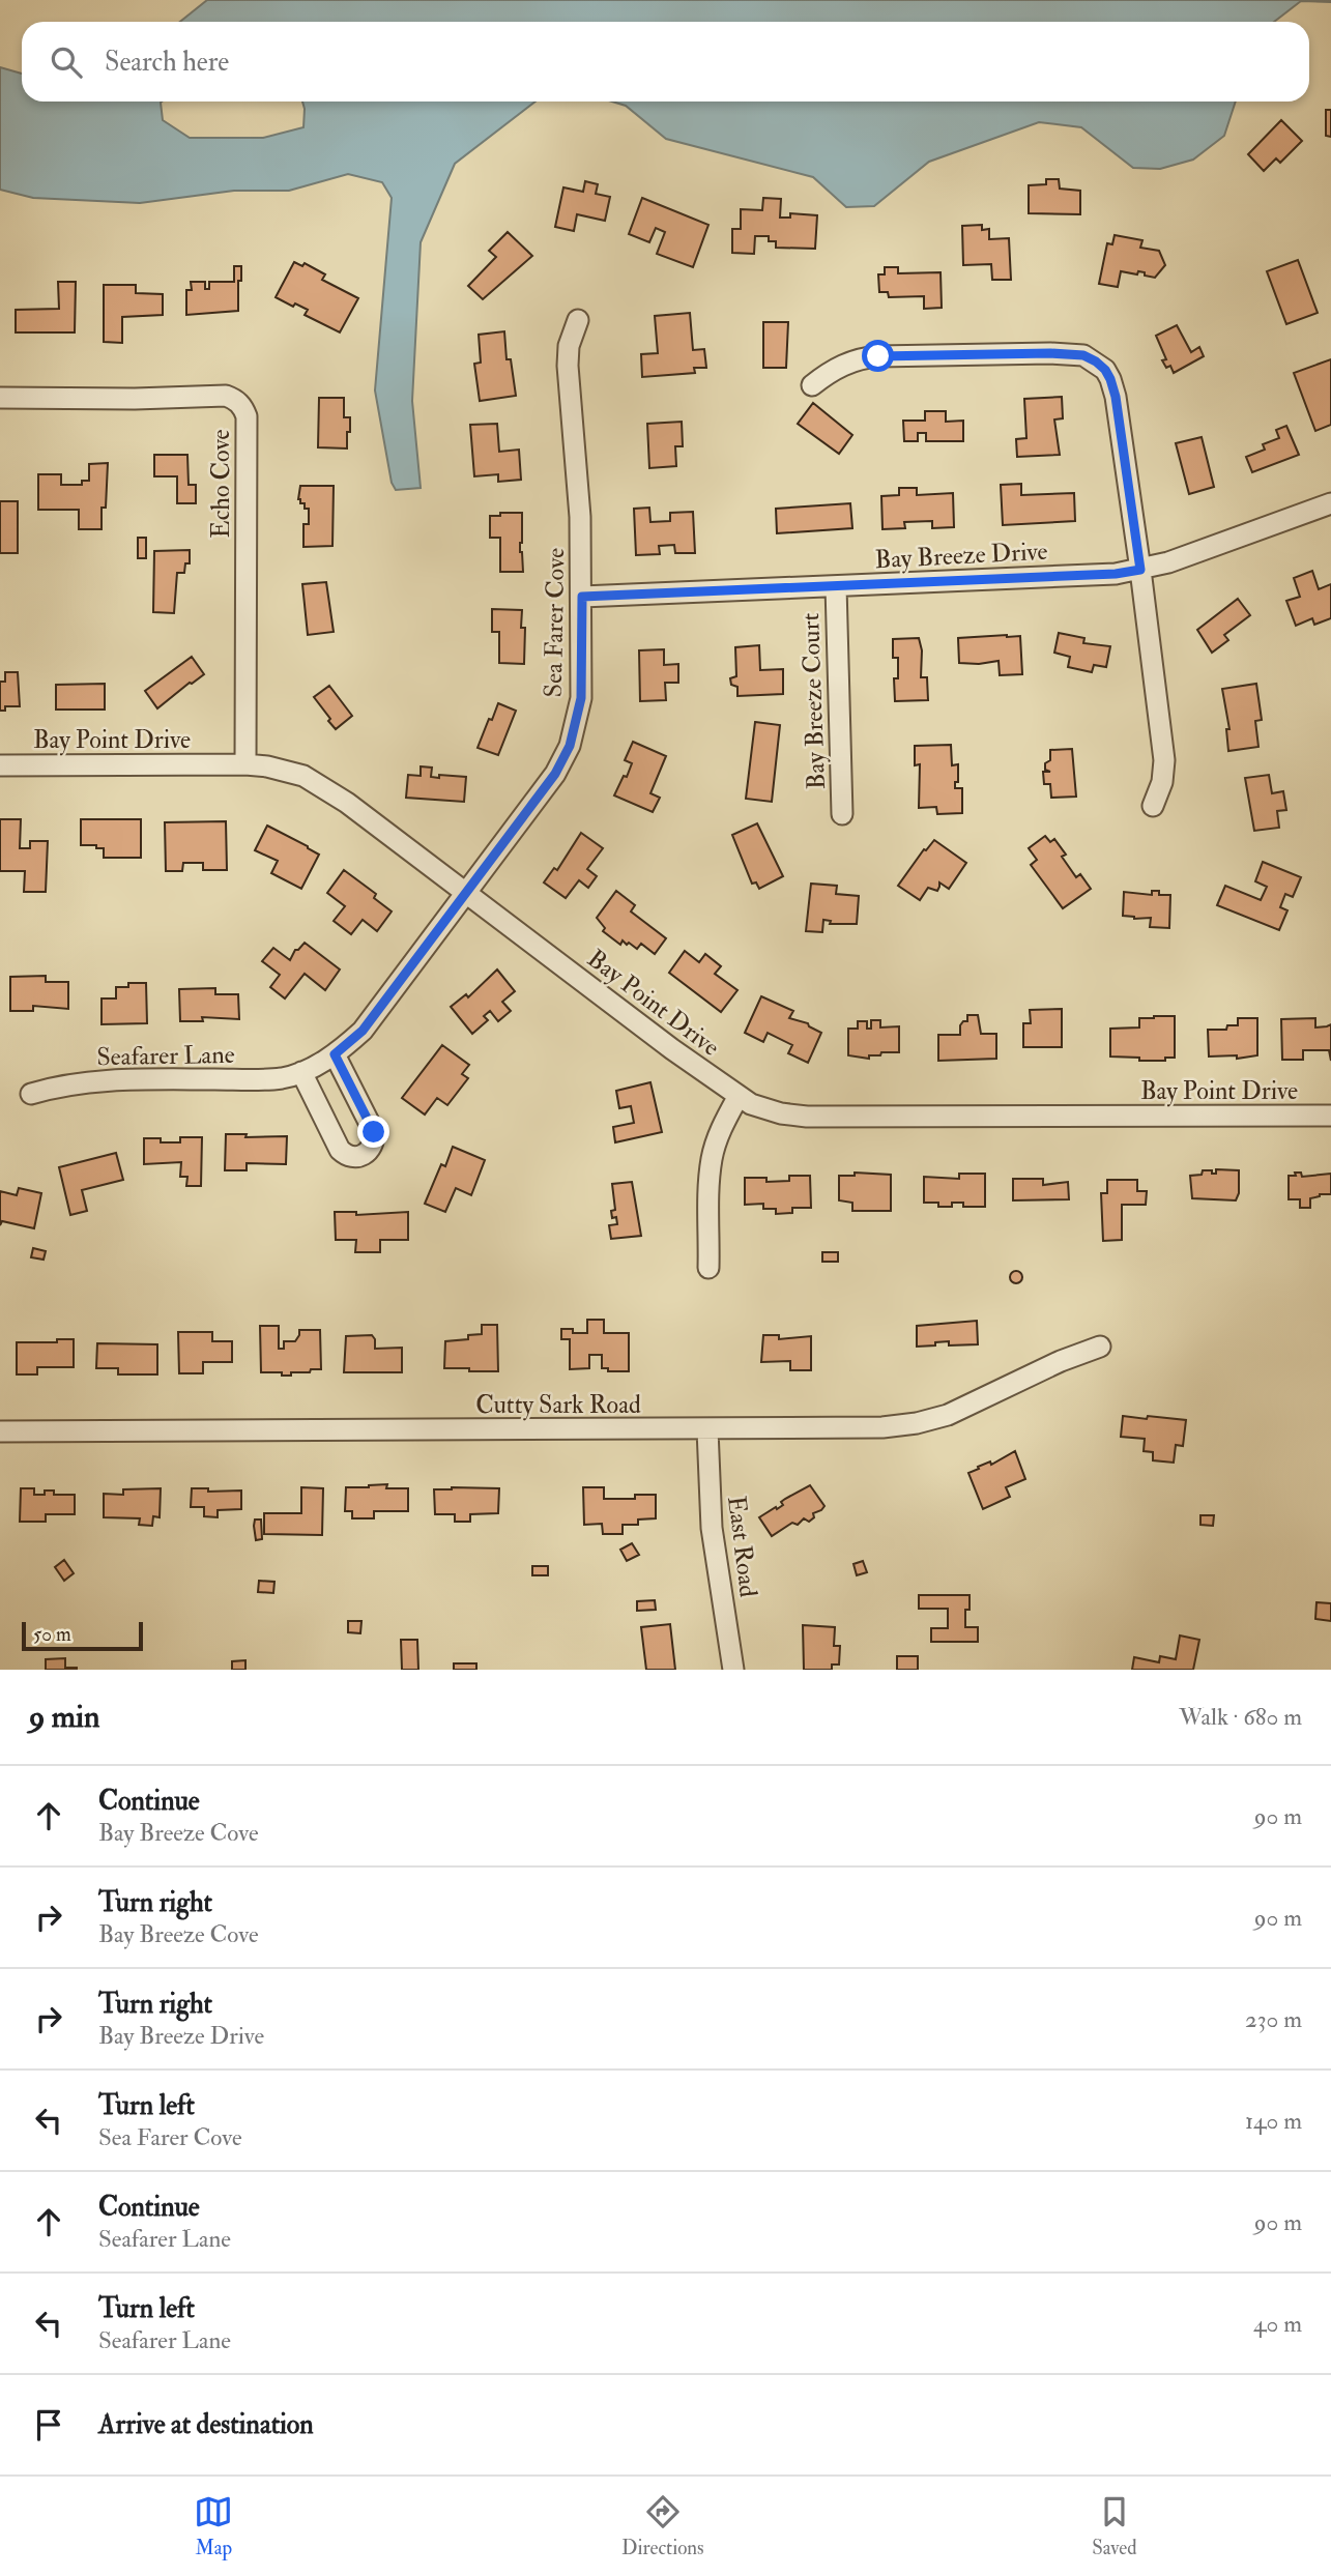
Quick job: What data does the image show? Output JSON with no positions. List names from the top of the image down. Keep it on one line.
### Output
{"streets":{"street":["Echo Cove","Bay Breeze Drive","Sea Farer Cove","Bay Breeze Court","Bay Point Drive","Seafarer Lane","Cutty Sark Road","East Road"]},"crossings":[["Echo Cove","Bay Point Drive"],["Bay Breeze Drive","Sea Farer Cove"],["Bay Breeze Drive","Bay Breeze Court"],["Sea Farer Cove","Bay Point Drive"],["Sea Farer Cove","Seafarer Lane"],["Bay Point Drive","Seafarer Lane"],["Cutty Sark Road","East Road"]],"scale_bar":"50 m","page":{"search":"Search here","scale":"50 m","heading":["9 min","Walk · 680 m"],"list":[["Continue","Bay Breeze Cove","90 m"],["Turn right","Bay Breeze Cove","90 m"],["Turn right","Bay Breeze Drive","230 m"],["Turn left","Sea Farer Cove","140 m"],["Continue","Seafarer Lane","90 m"],["Turn left","Seafarer Lane","40 m"],"Arrive at destination"],"nav":["Map","Directions","Saved"]}}
